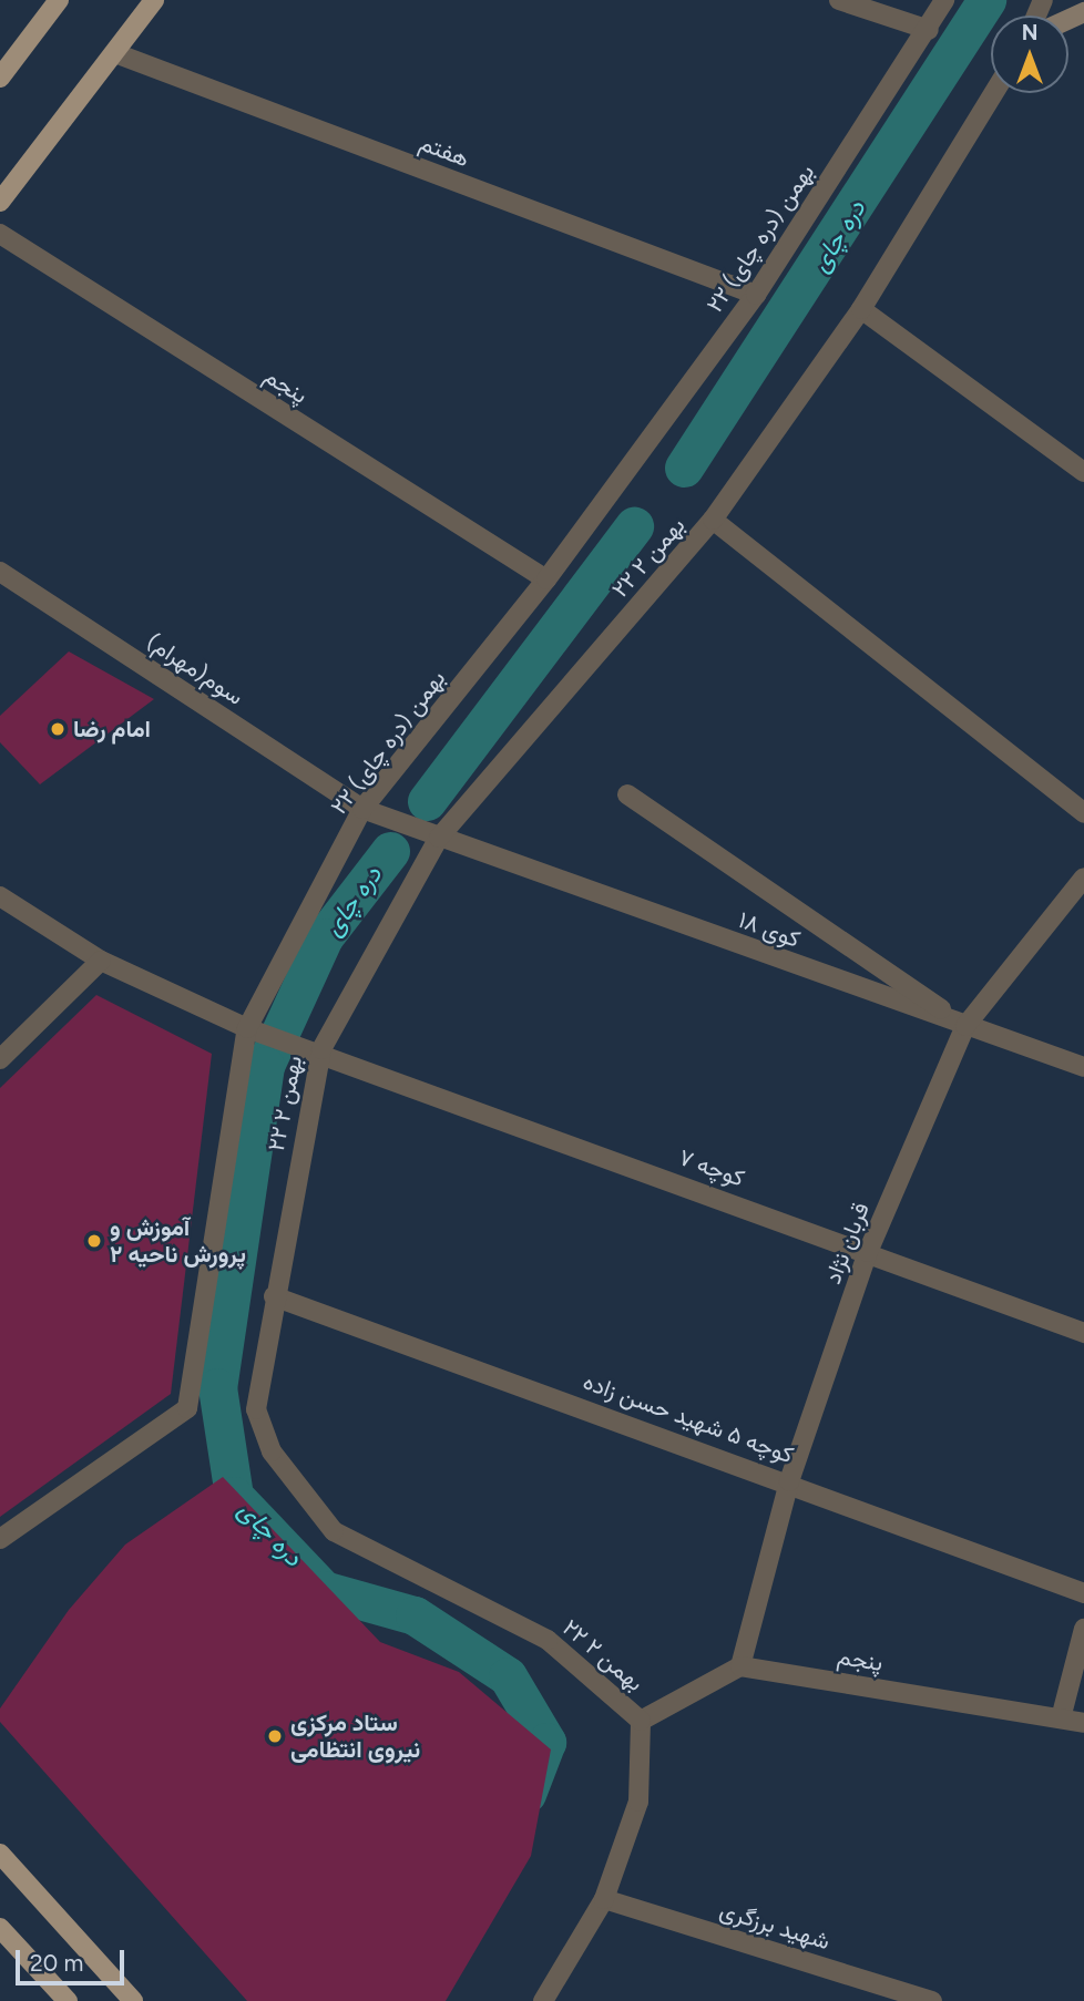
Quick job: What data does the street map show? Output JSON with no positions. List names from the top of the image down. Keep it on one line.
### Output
{"streets":{"street":["هفتم","۲۲ بهمن (دره چای)","پنجم","۲۲ بهمن ۲","سوم(مهرام)","کوی ۱۸","کوچه ۷","قربان نژاد","کوچه ۵ شهید حسن زاده","شهید برزگری"]},"crossings":[["هفتم","۲۲ بهمن (دره چای)"],["۲۲ بهمن (دره چای)","پنجم"],["۲۲ بهمن (دره چای)","سوم(مهرام)"],["۲۲ بهمن (دره چای)","کوچه ۷"],["پنجم","قربان نژاد"],["۲۲ بهمن ۲","سوم(مهرام)"],["۲۲ بهمن ۲","کوی ۱۸"],["۲۲ بهمن ۲","کوچه ۷"],["۲۲ بهمن ۲","کوچه ۵ شهید حسن زاده"],["۲۲ بهمن ۲","شهید برزگری"],["سوم(مهرام)","کوی ۱۸"],["کوی ۱۸","قربان نژاد"],["کوچه ۷","قربان نژاد"],["قربان نژاد","کوچه ۵ شهید حسن زاده"]],"water":["دره چای"],"places":["امام رضا","آموزش و پرورش ناحیه ۲","ستاد مرکزی نیروی انتظامی"],"scale_bar":"20 m","north":"top"}
